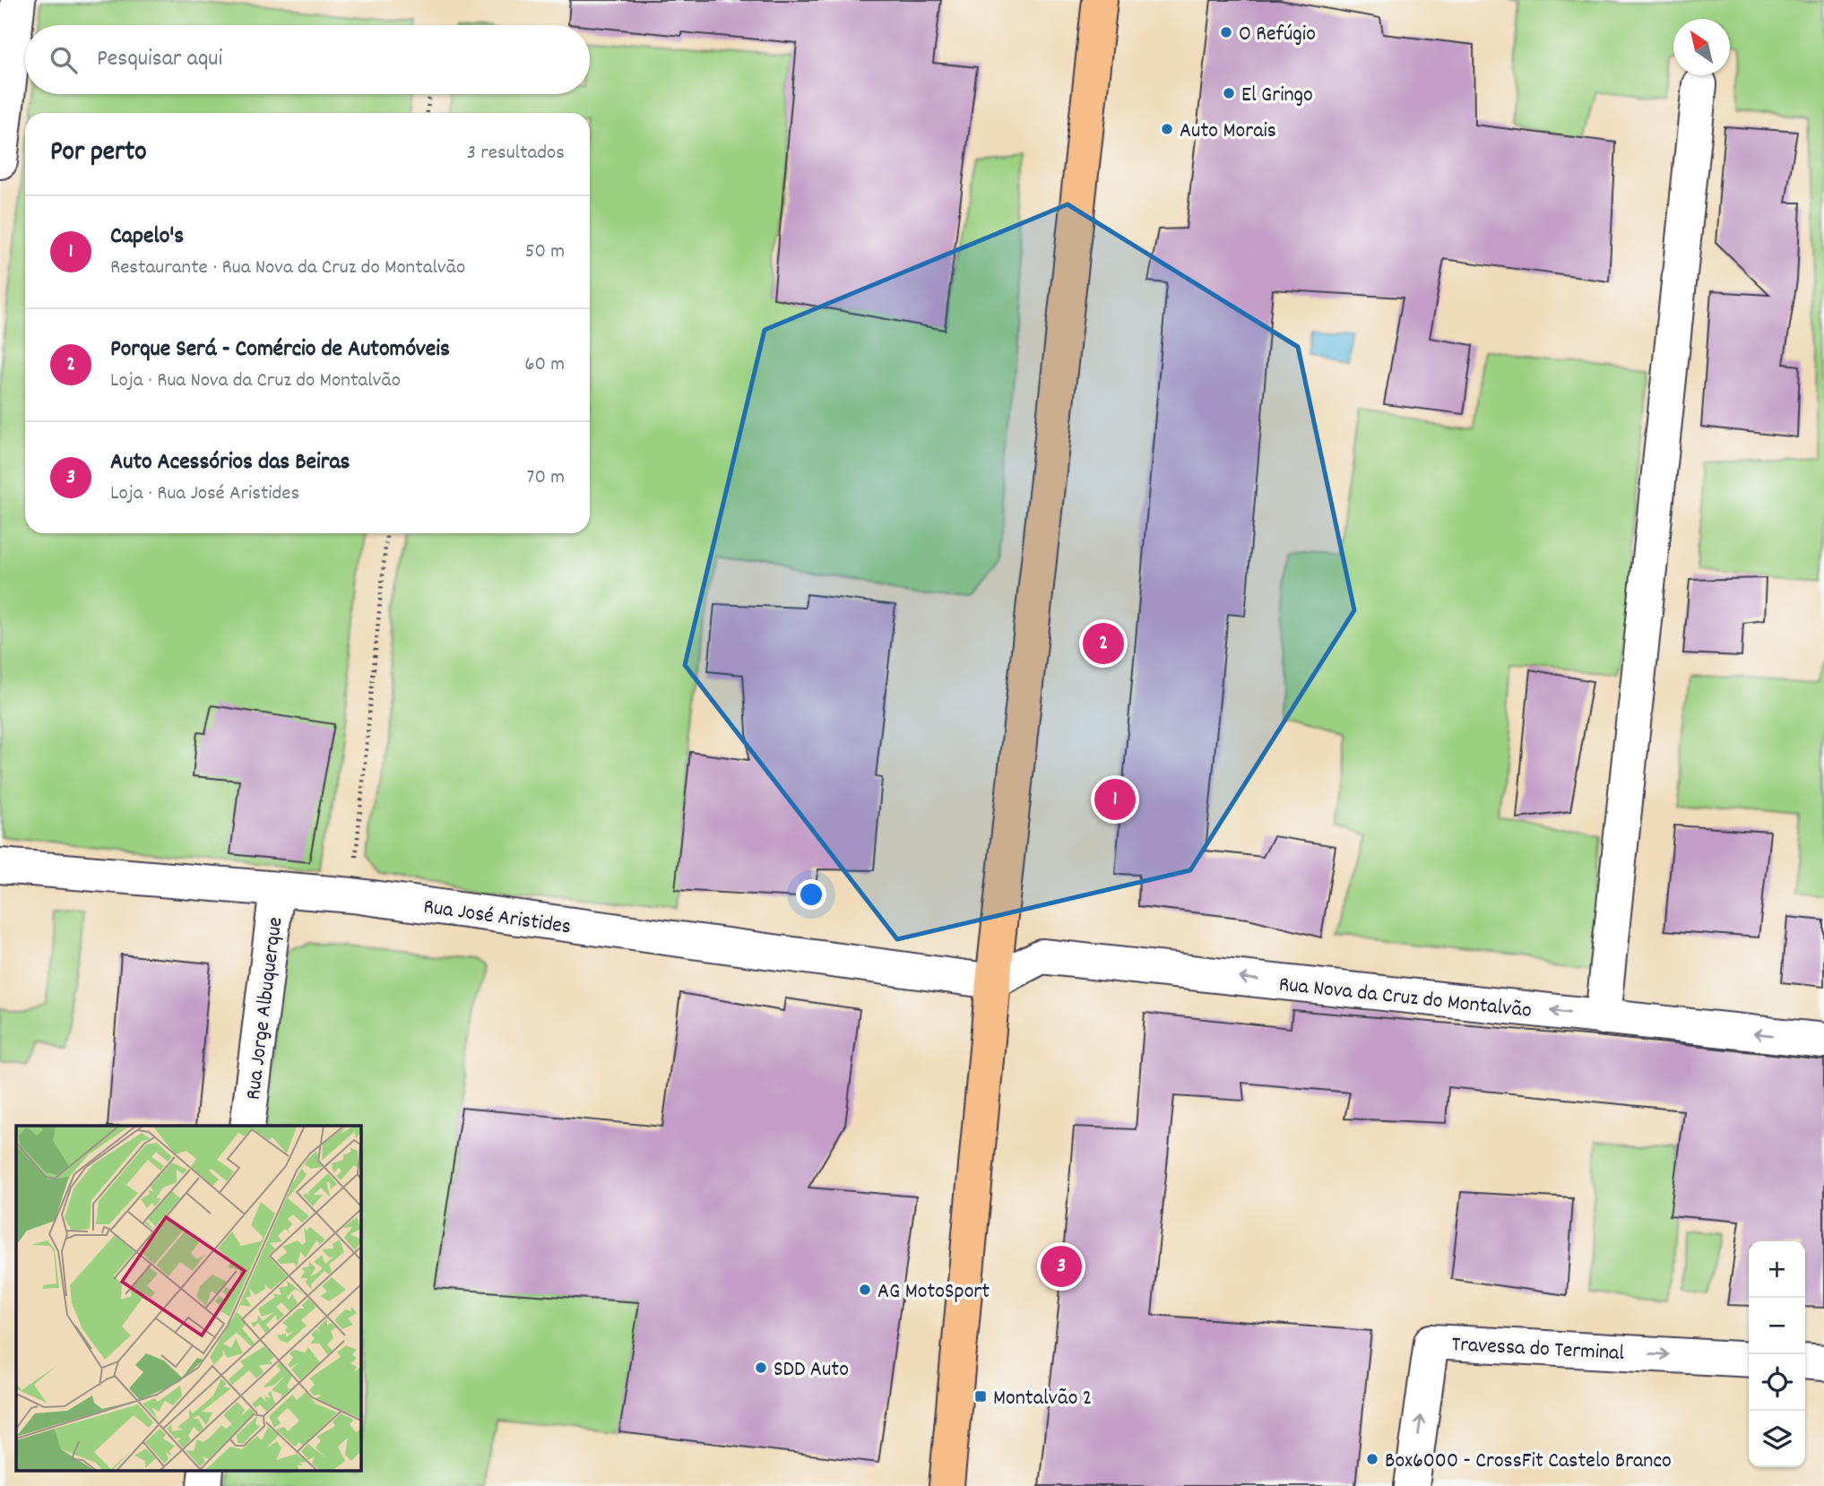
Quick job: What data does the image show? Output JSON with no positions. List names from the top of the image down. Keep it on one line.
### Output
{"streets":{"street":["Rua José Aristides","Rua Nova da Cruz do Montalvão","Rua Jorge Albuquerque","Travessa do Terminal"]},"crossings":[["Rua José Aristides","Rua Nova da Cruz do Montalvão"],["Rua José Aristides","Rua Jorge Albuquerque"]],"one_way":["Rua Nova da Cruz do Montalvão"],"places":{"other":["O Refúgio","El Gringo","Auto Morais","AG MotoSport","SDD Auto","Box6000 - CrossFit Castelo Branco"],"transit":["Montalvão 2"]},"north":"top left","page":{"search":"Pesquisar aqui","heading":["Por perto","3 resultados"],"list":[{"mark":"1","name":"Capelo's","note":"Restaurante · Rua Nova da Cruz do Montalvão","value":"50 m"},{"mark":"2","name":"Porque Será - Comércio de Automóveis","note":"Loja · Rua Nova da Cruz do Montalvão","value":"60 m"},{"mark":"3","name":"Auto Acessórios das Beiras","note":"Loja · Rua José Aristides","value":"70 m"}],"pins":["2","1","3"],"map_buttons":["+","−"]}}
